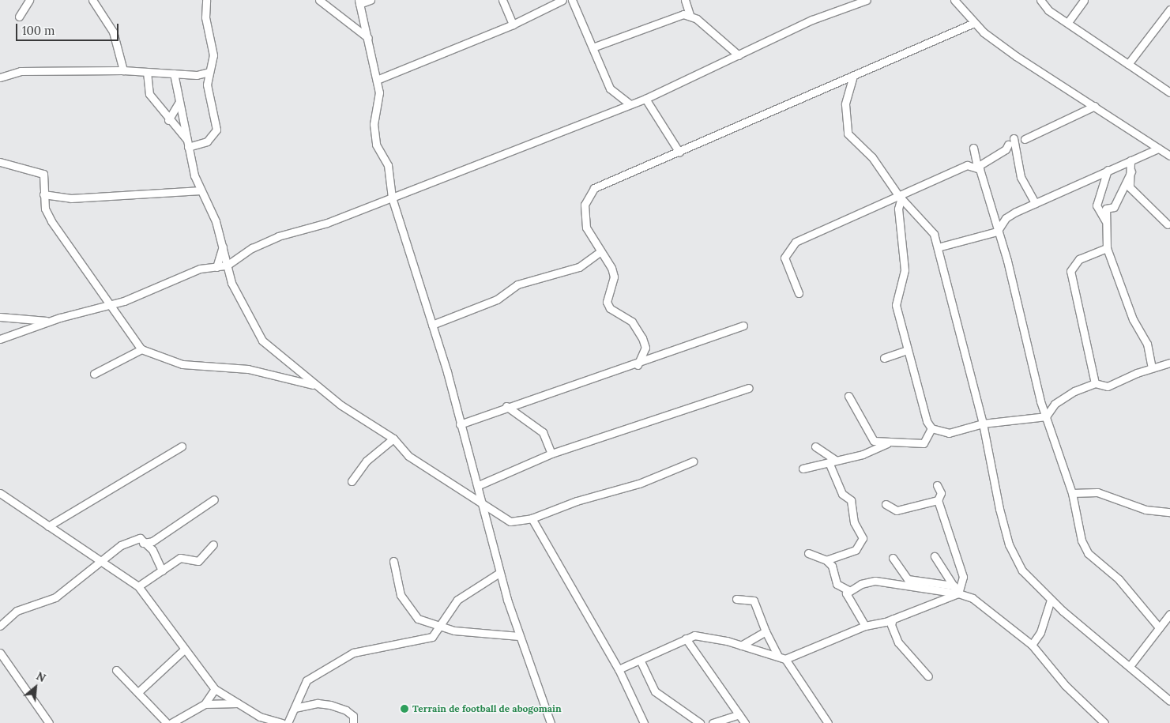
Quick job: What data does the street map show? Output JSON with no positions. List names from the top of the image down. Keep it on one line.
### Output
{"places":["Terrain de football de abogomain"],"scale_bar":"100 m","north":"top right"}
